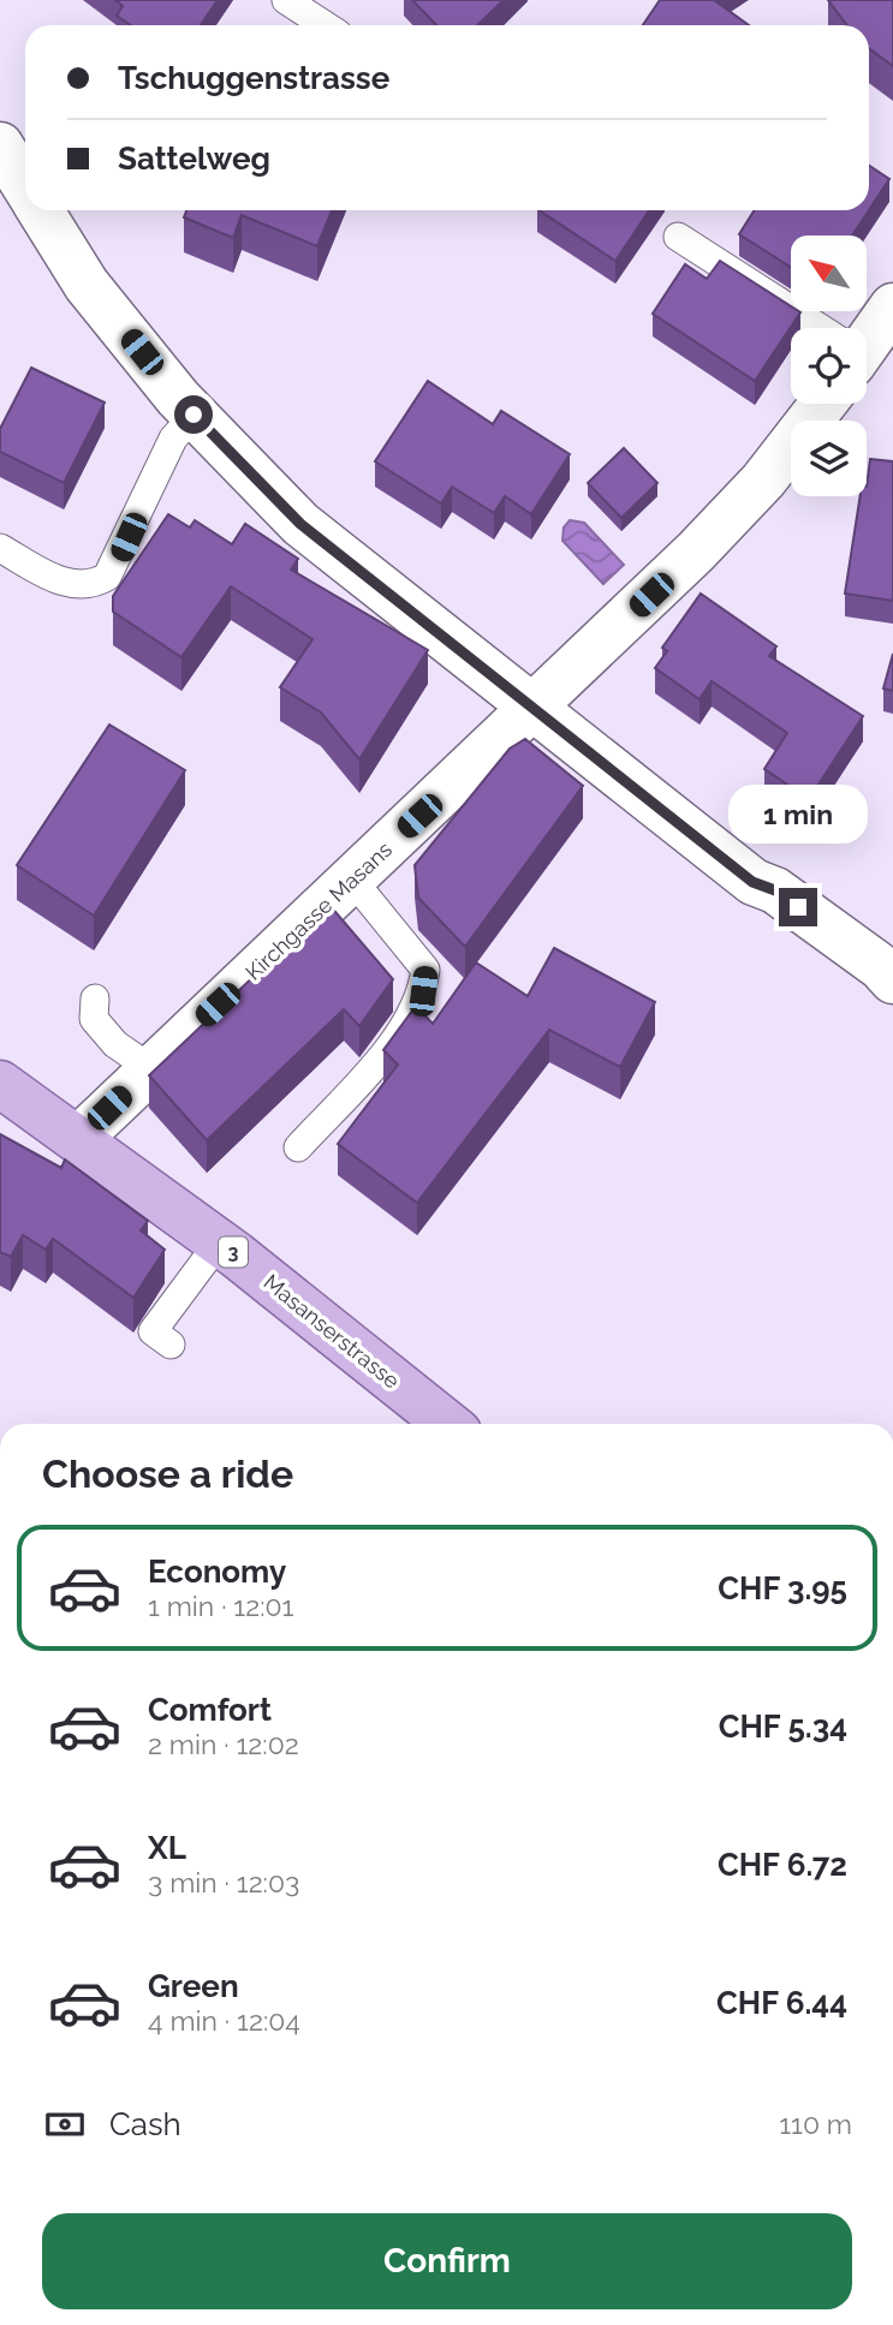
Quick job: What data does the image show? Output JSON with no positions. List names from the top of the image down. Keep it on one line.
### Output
{"streets":{"main road":["3","Masanserstrasse"],"street":["Kirchgasse Masans"]},"crossings":[["Kirchgasse Masans","Masanserstrasse"]],"north":"top left","page":{"banner":["Tschuggenstrasse","Sattelweg"],"bubble":"1 min","heading":"Choose a ride","list":[{"name":"Economy","note":"1 min · 12:01","value":"CHF 3.95"},{"name":"Comfort","note":"2 min · 12:02","value":"CHF 5.34"},{"name":"XL","note":"3 min · 12:03","value":"CHF 6.72"},{"name":"Green","note":"4 min · 12:04","value":"CHF 6.44"}],"pay":["Cash","110 m"],"buttons":"Confirm"}}
